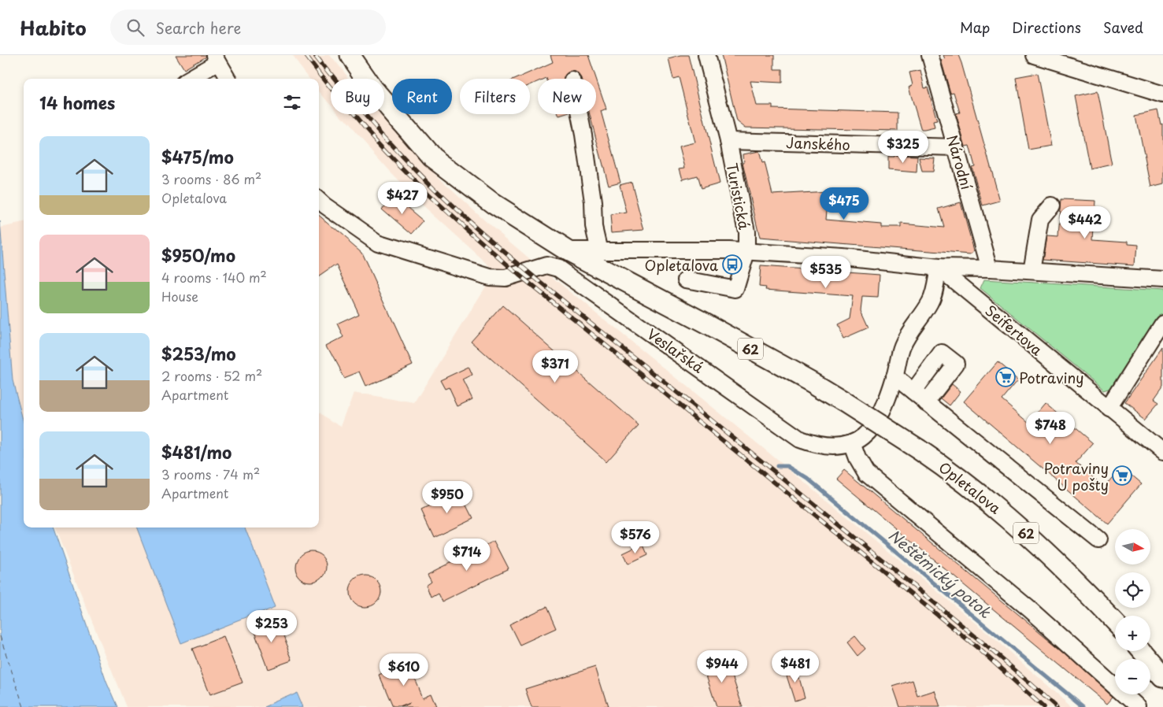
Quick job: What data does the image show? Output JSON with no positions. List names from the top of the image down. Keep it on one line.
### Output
{"streets":{"main road":["62","Opletalova"],"street":["Janského","Národní","Turistická","Seifertova","Veslařská"]},"crossings":[["Janského","Národní"],["Janského","Turistická"],["Seifertova","Veslařská"]],"water":["Neštěmický potok"],"places":{"bus stop":["Opletalova"],"supermarket":["Potraviny","Potraviny U pošty"]},"north":"right","page":{"header":"Habito","search":"Search here","nav":["Map","Directions","Saved"],"chip":["Buy","Rent","Filters","New"],"heading":"14 homes","list":[{"name":"$475/mo","note":"3 rooms · 86 m² · Opletalova"},{"name":"$950/mo","note":"4 rooms · 140 m² · House"},{"name":"$253/mo","note":"2 rooms · 52 m² · Apartment"},{"name":"$481/mo","note":"3 rooms · 74 m² · Apartment"}],"price":["$325","$427","$475","$442","$535","$371","$748","$950","$576","$714","$253","$944","$481","$610"],"map_buttons":["+","−"]}}
